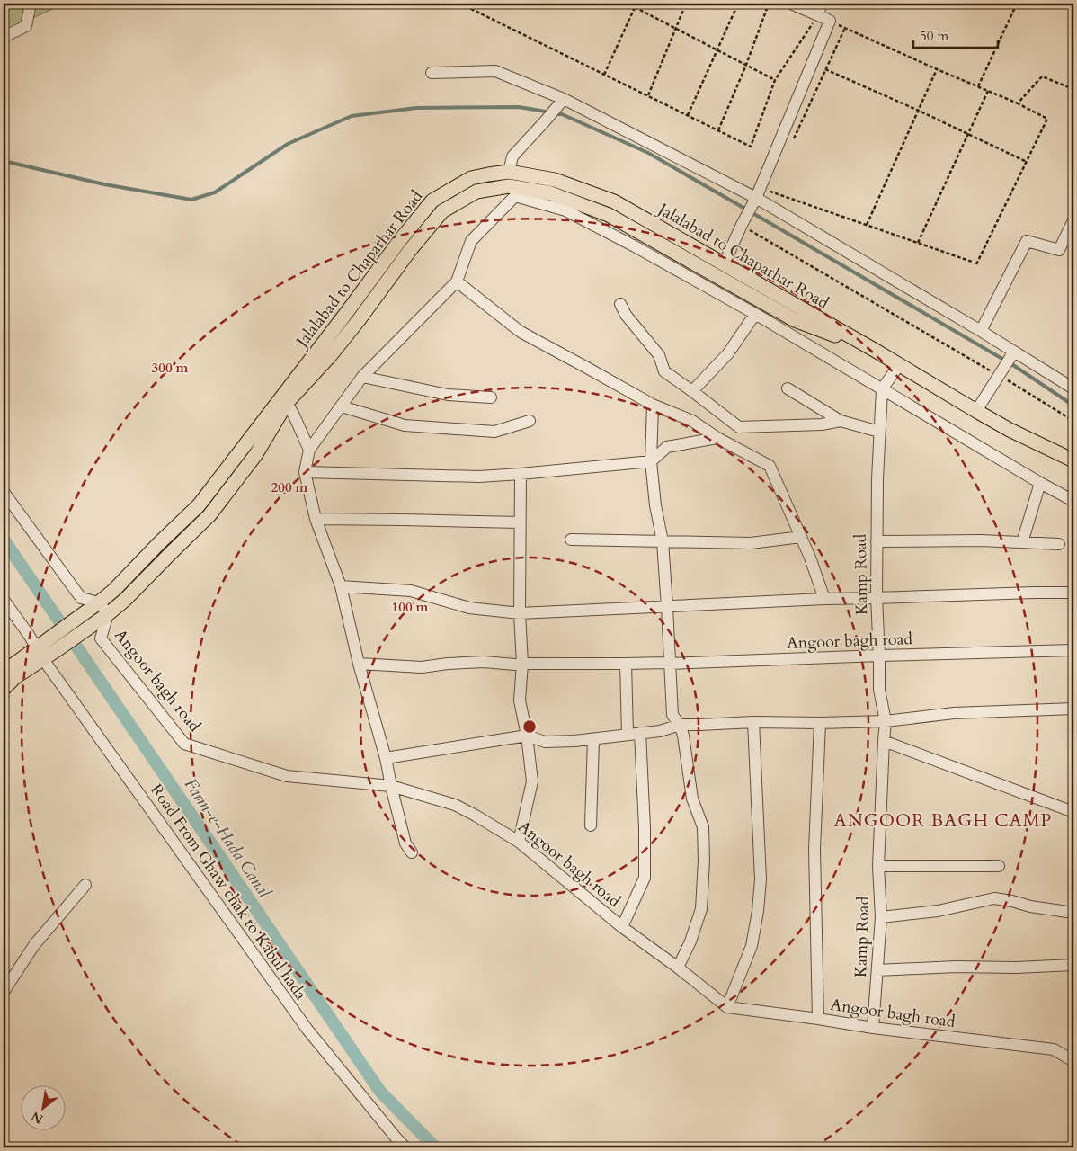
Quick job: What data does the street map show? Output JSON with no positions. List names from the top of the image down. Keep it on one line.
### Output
{"streets":{"main road":["Jalalabad to Chaparhar Road"],"street":["Kamp Road","Angoor bagh road","Road From Ghaw chak to Kabul hada"]},"crossings":[["Jalalabad to Chaparhar Road","Angoor bagh road"],["Jalalabad to Chaparhar Road","Road From Ghaw chak to Kabul hada"],["Kamp Road","Angoor bagh road"]],"districts":["ANGOOR BAGH CAMP"],"water":["Farm-e-Hada Canal"],"scale_bar":"50 m","north":"bottom left","rings":["300 m","200 m","100 m"]}
